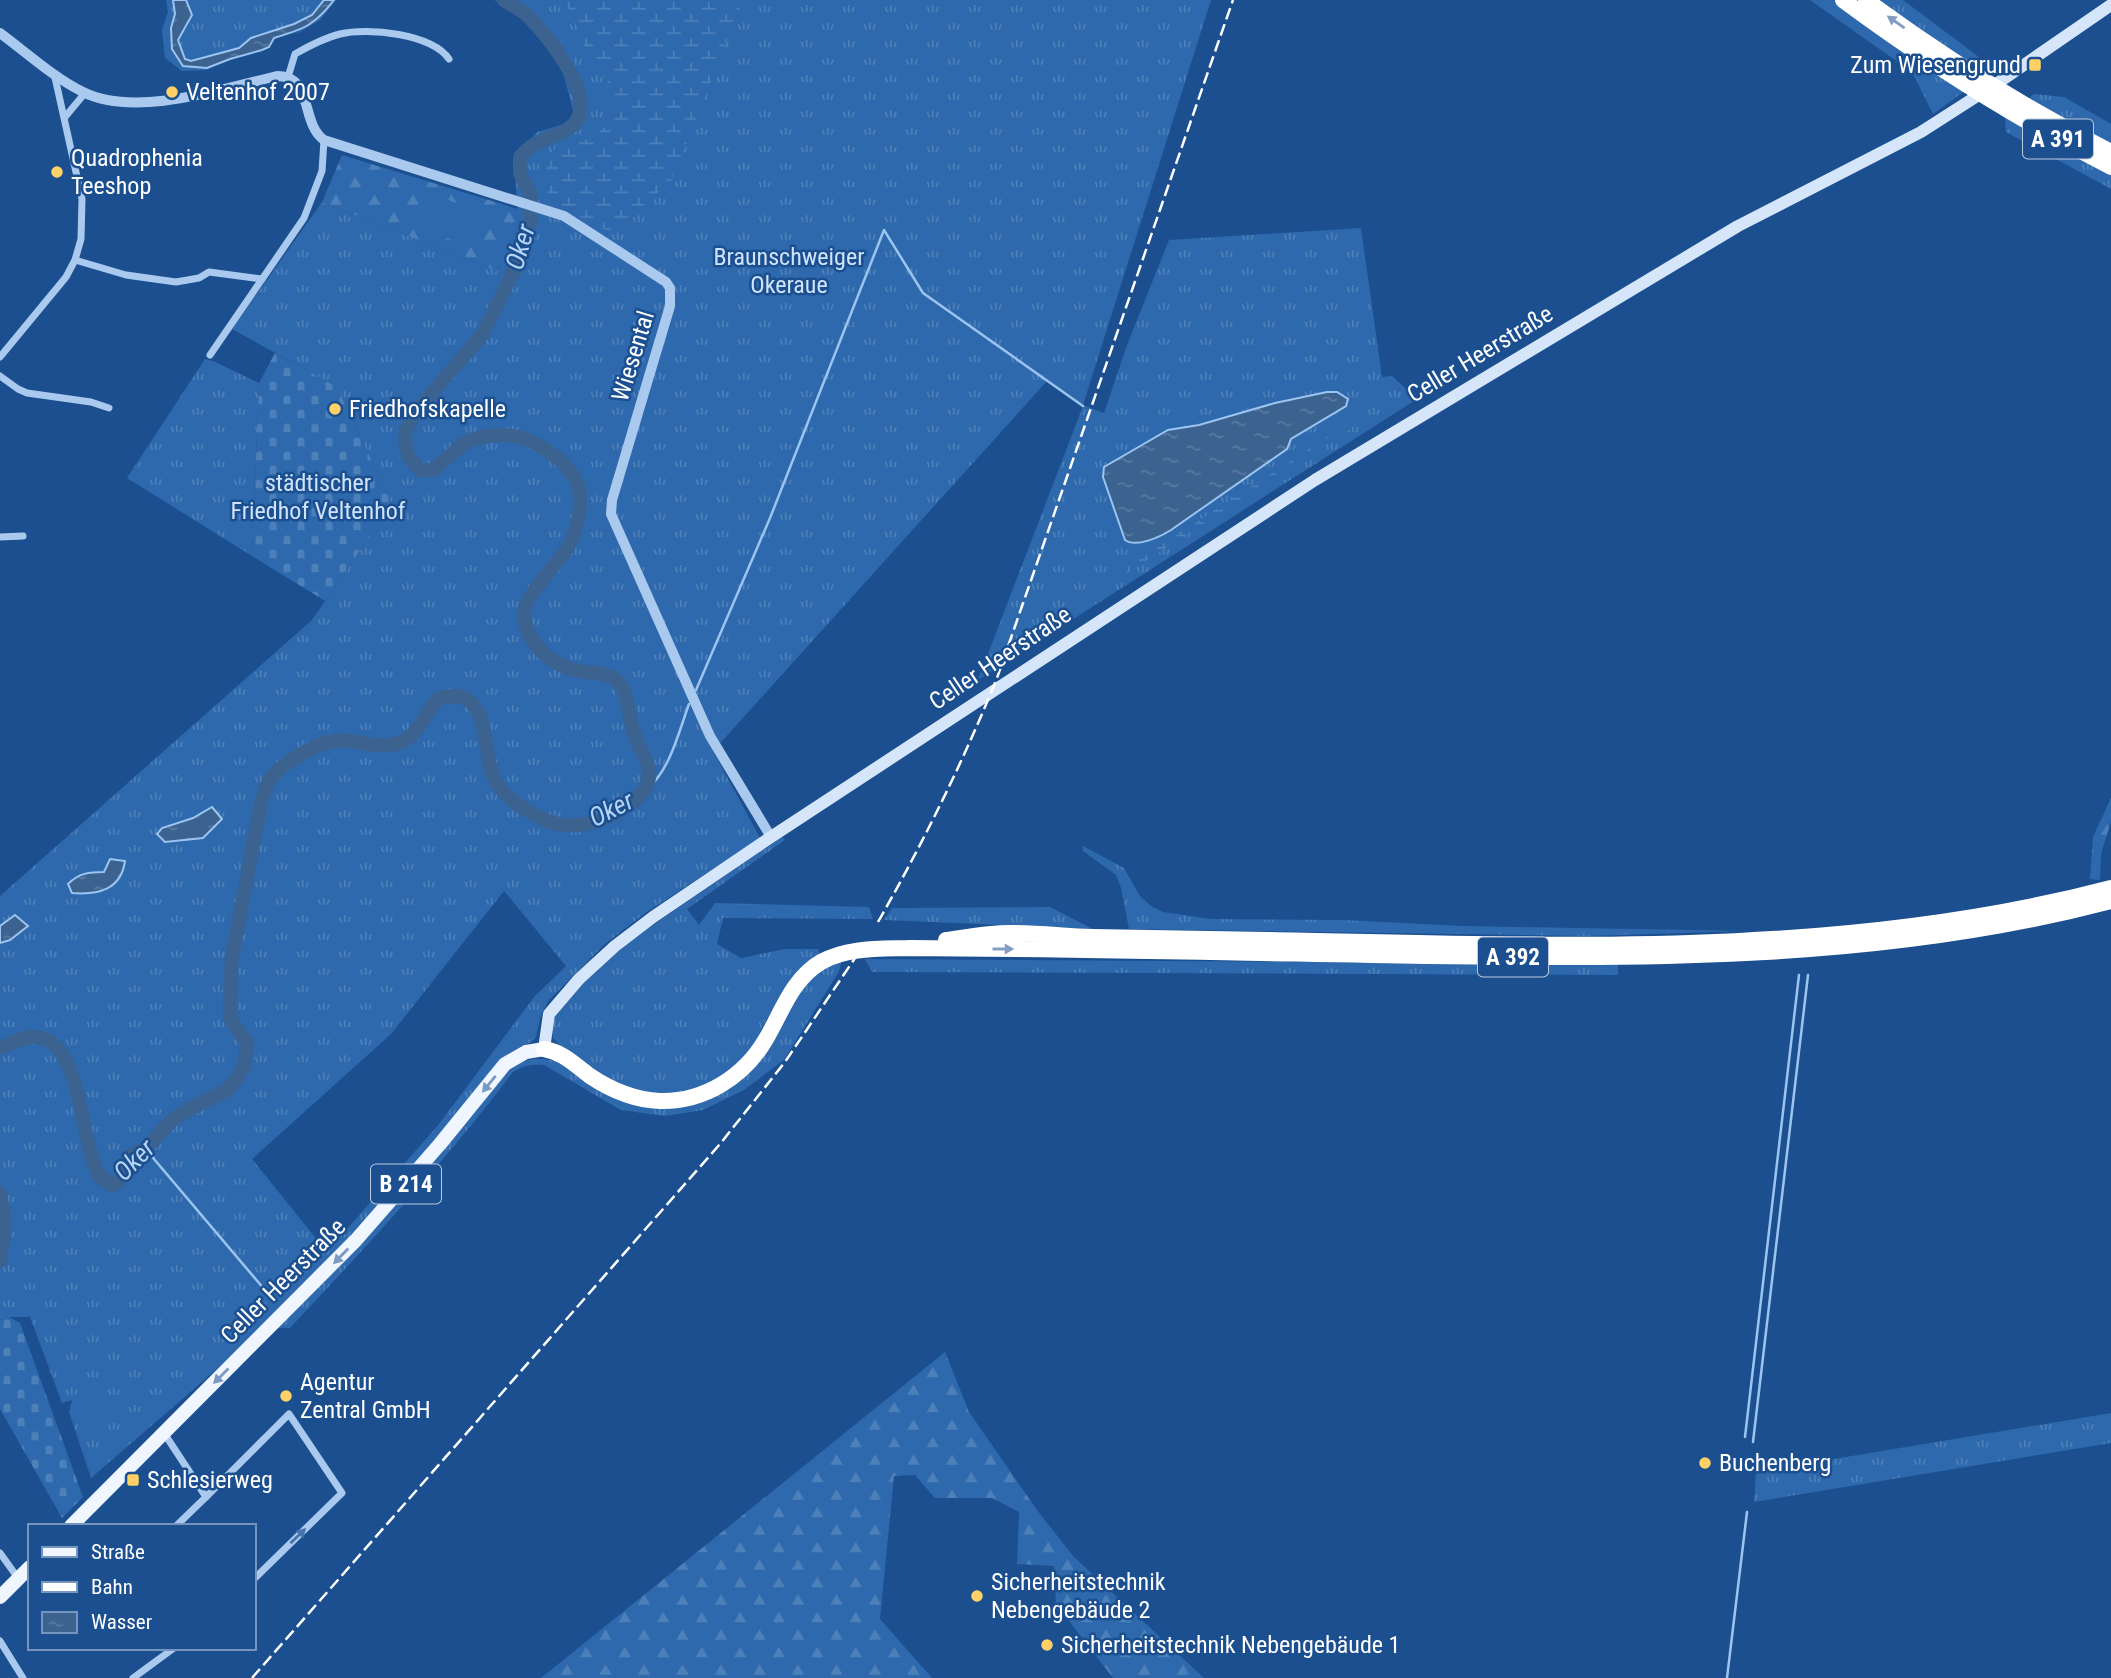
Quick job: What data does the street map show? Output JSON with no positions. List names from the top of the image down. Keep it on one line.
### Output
{"streets":{"highway":["A 391","A 392"],"main road":["Celler Heerstraße","B 214"],"street":["Wiesental"]},"crossings":[["Celler Heerstraße","Wiesental"]],"water":["Oker"],"parks":["Braunschweiger Okeraue","städtischer Friedhof Veltenhof"],"places":{"transit":["Zum Wiesengrund","Schlesierweg"],"other":["Veltenhof 2007","Quadrophenia Teeshop","Friedhofskapelle","Agentur Zentral GmbH","Buchenberg","Sicherheitstechnik Nebengebäude 2","Sicherheitstechnik Nebengebäude 1"]},"legend":["Straße","Bahn","Wasser"]}
